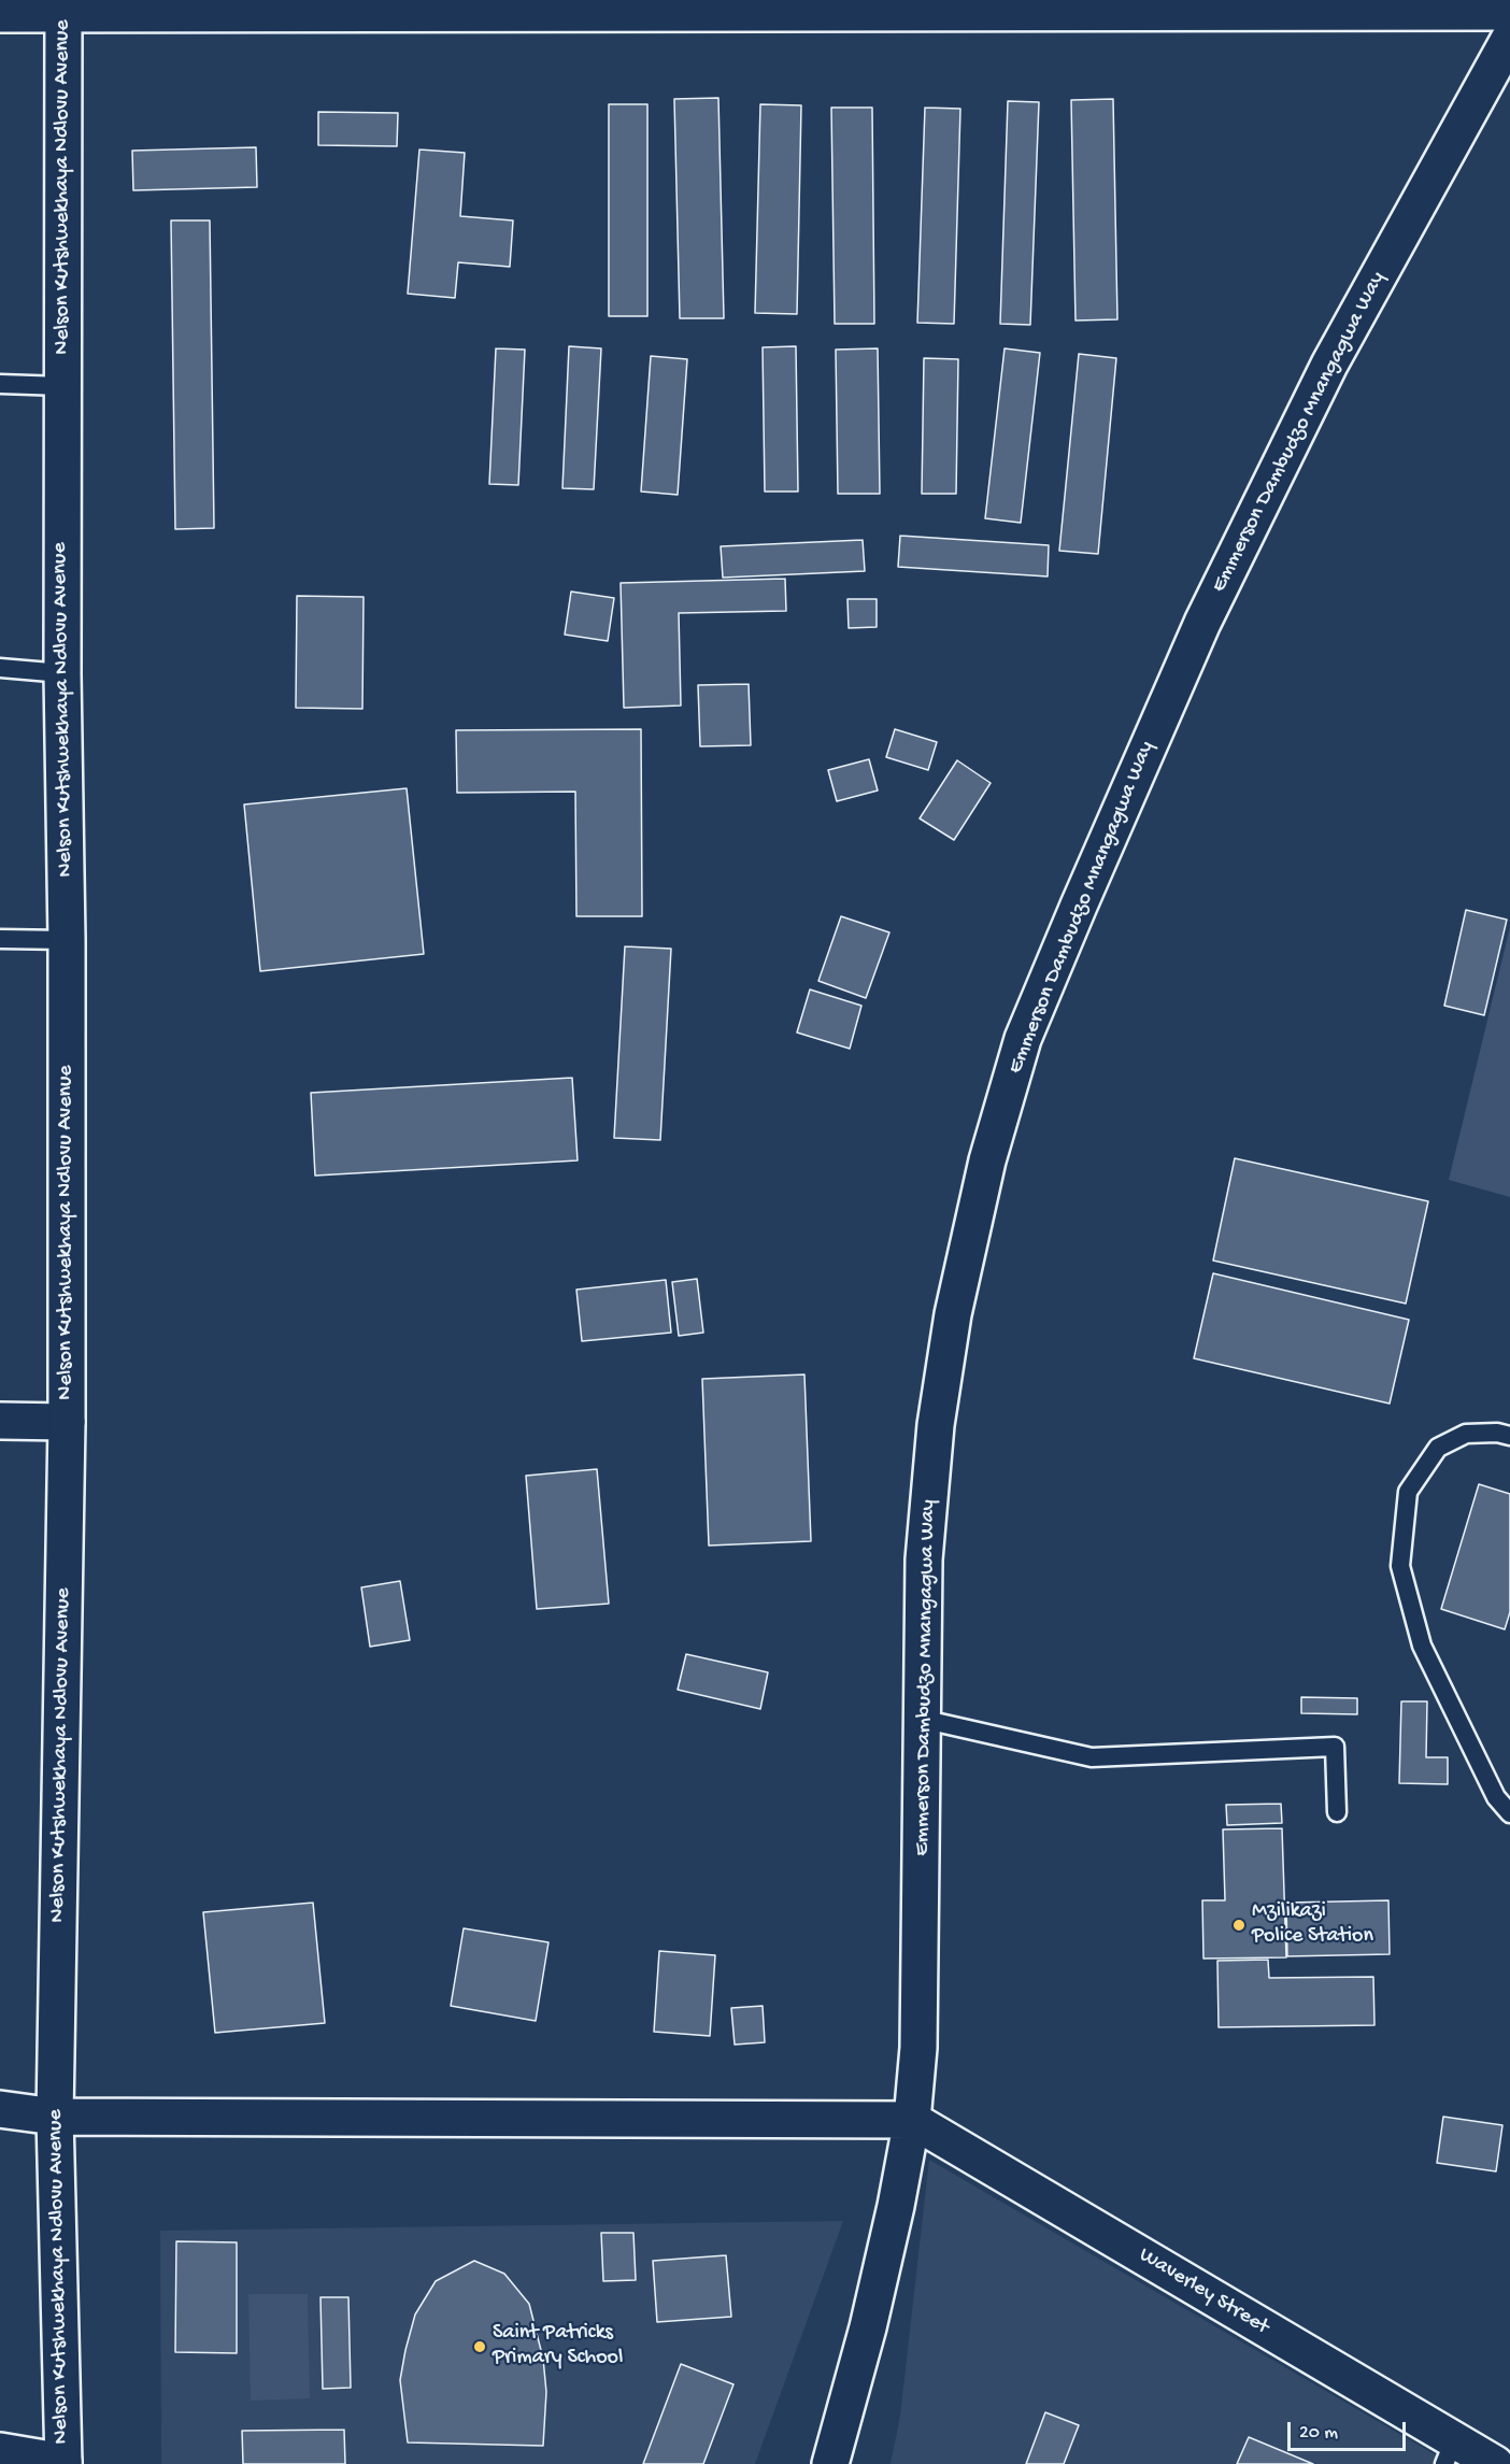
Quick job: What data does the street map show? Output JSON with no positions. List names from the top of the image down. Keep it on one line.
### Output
{"streets":{"street":["Nelson Kutshwekhaya Ndlovu Avenue","Emmerson Dambudzo Mnangagwa Way","Waverley Street"]},"crossings":[["Emmerson Dambudzo Mnangagwa Way","Waverley Street"]],"places":["Mzilikazi Police Station","Saint Patricks Primary School"],"scale_bar":"20 m"}
